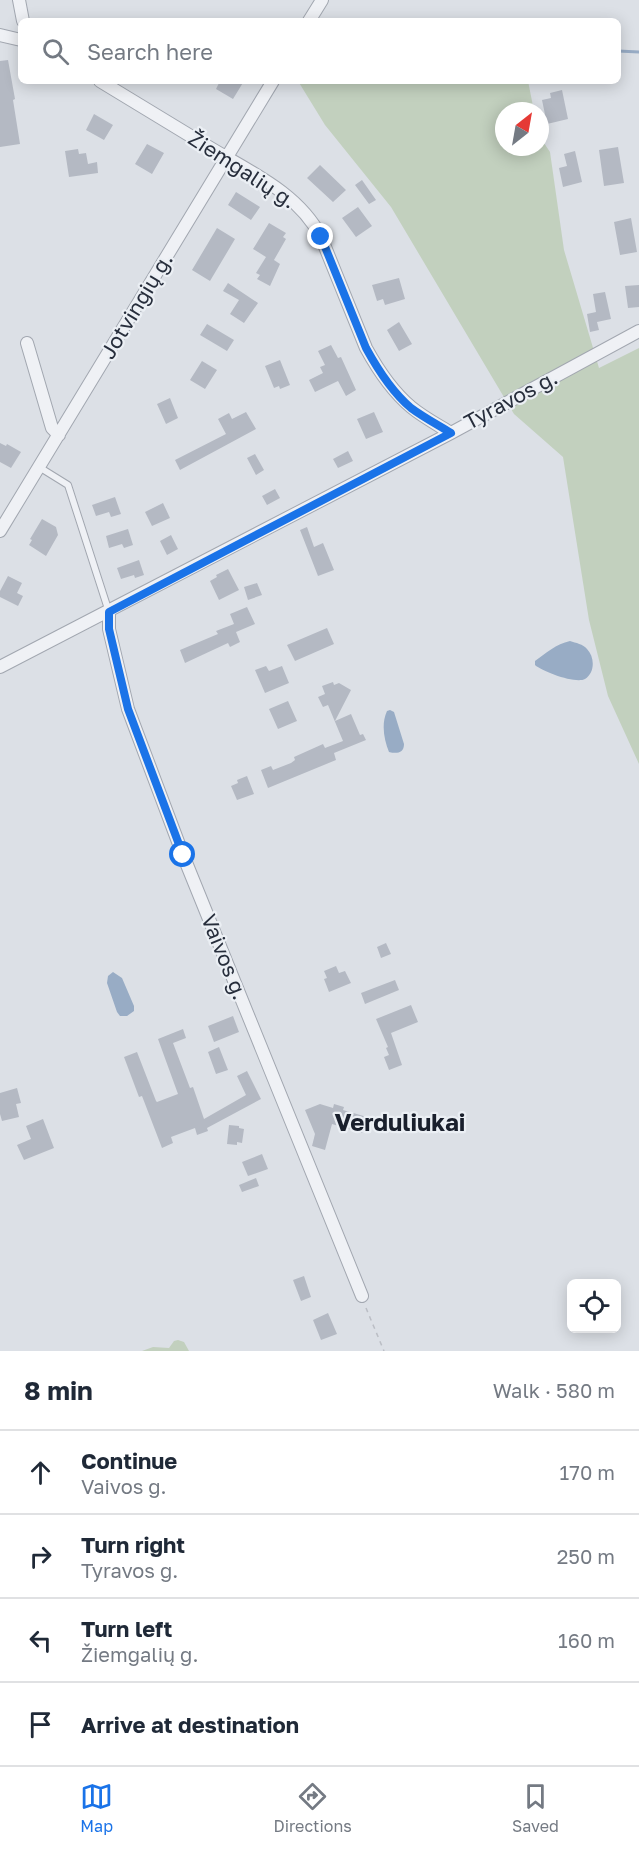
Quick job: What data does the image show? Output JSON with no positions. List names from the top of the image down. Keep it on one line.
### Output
{"streets":{"street":["Žiemgalių g.","Jotvingių g.","Tyravos g.","Vaivos g."]},"crossings":[["Žiemgalių g.","Jotvingių g."],["Žiemgalių g.","Tyravos g."],["Tyravos g.","Vaivos g."]],"districts":["Verduliukai"],"north":"top right","page":{"search":"Search here","heading":["8 min","Walk · 580 m"],"list":[["Continue","Vaivos g.","170 m"],["Turn right","Tyravos g.","250 m"],["Turn left","Žiemgalių g.","160 m"],"Arrive at destination"],"nav":["Map","Directions","Saved"]}}
